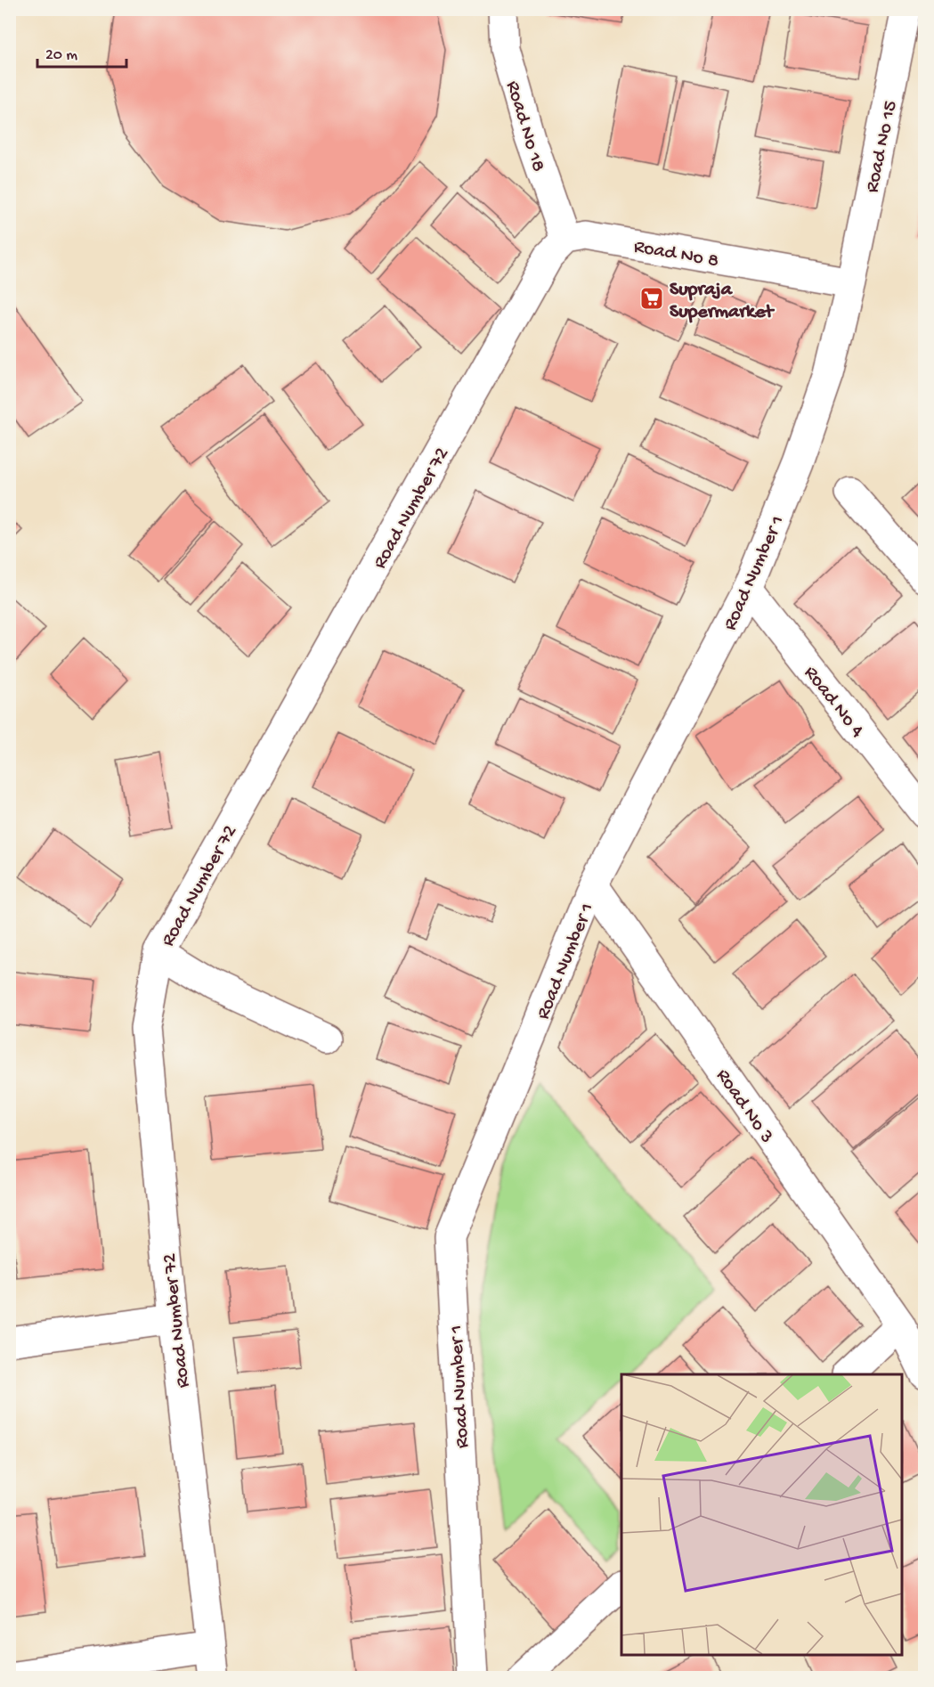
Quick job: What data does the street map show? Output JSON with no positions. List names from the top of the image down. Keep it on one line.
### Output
{"streets":{"street":["Road No 18","Road No 15","Road No 8","Road Number 72","Road Number 1","Road No 4","Road No 3"]},"crossings":[["Road No 18","Road No 8"],["Road No 18","Road Number 72"],["Road No 15","Road No 8"],["Road No 15","Road Number 1"],["Road No 8","Road Number 72"],["Road No 8","Road Number 1"],["Road Number 1","Road No 4"],["Road Number 1","Road No 3"]],"places":{"supermarket":["Supraja Supermarket"]},"scale_bar":"20 m"}
